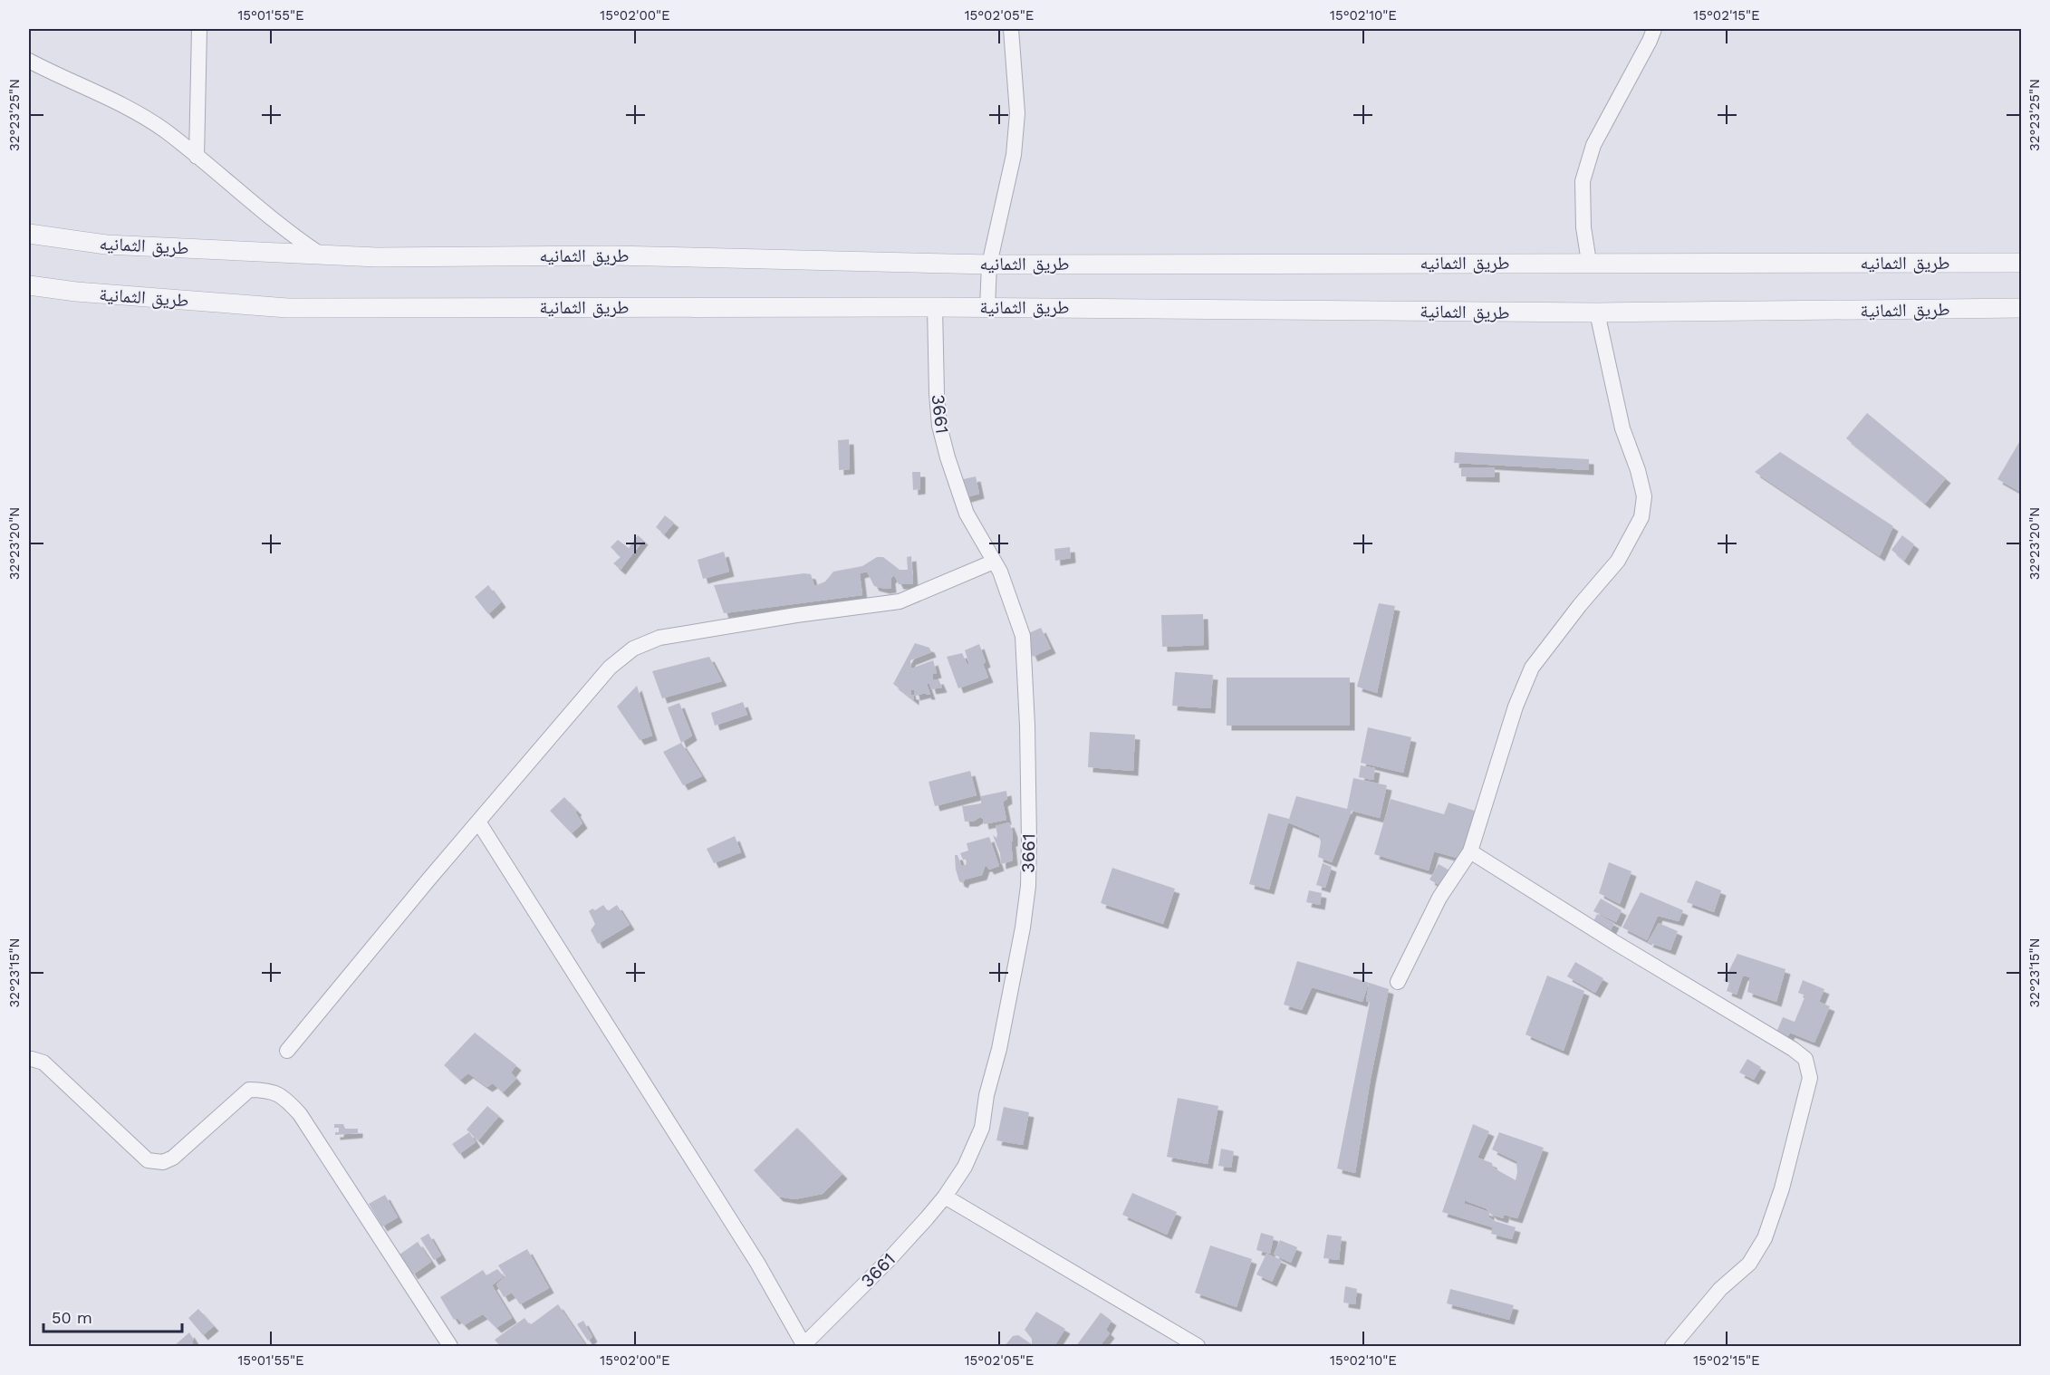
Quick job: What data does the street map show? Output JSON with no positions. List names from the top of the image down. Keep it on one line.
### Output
{"streets":{"street":["طريق الثمانيه","طريق الثمانية","3661"]},"crossings":[["طريق الثمانية","3661"]],"scale_bar":"50 m","coordinates":["15°01'55\"E","15°02'00\"E","15°02'05\"E","15°02'10\"E","15°02'15\"E","32°23'25\"N","32°23'20\"N","32°23'15\"N"]}
